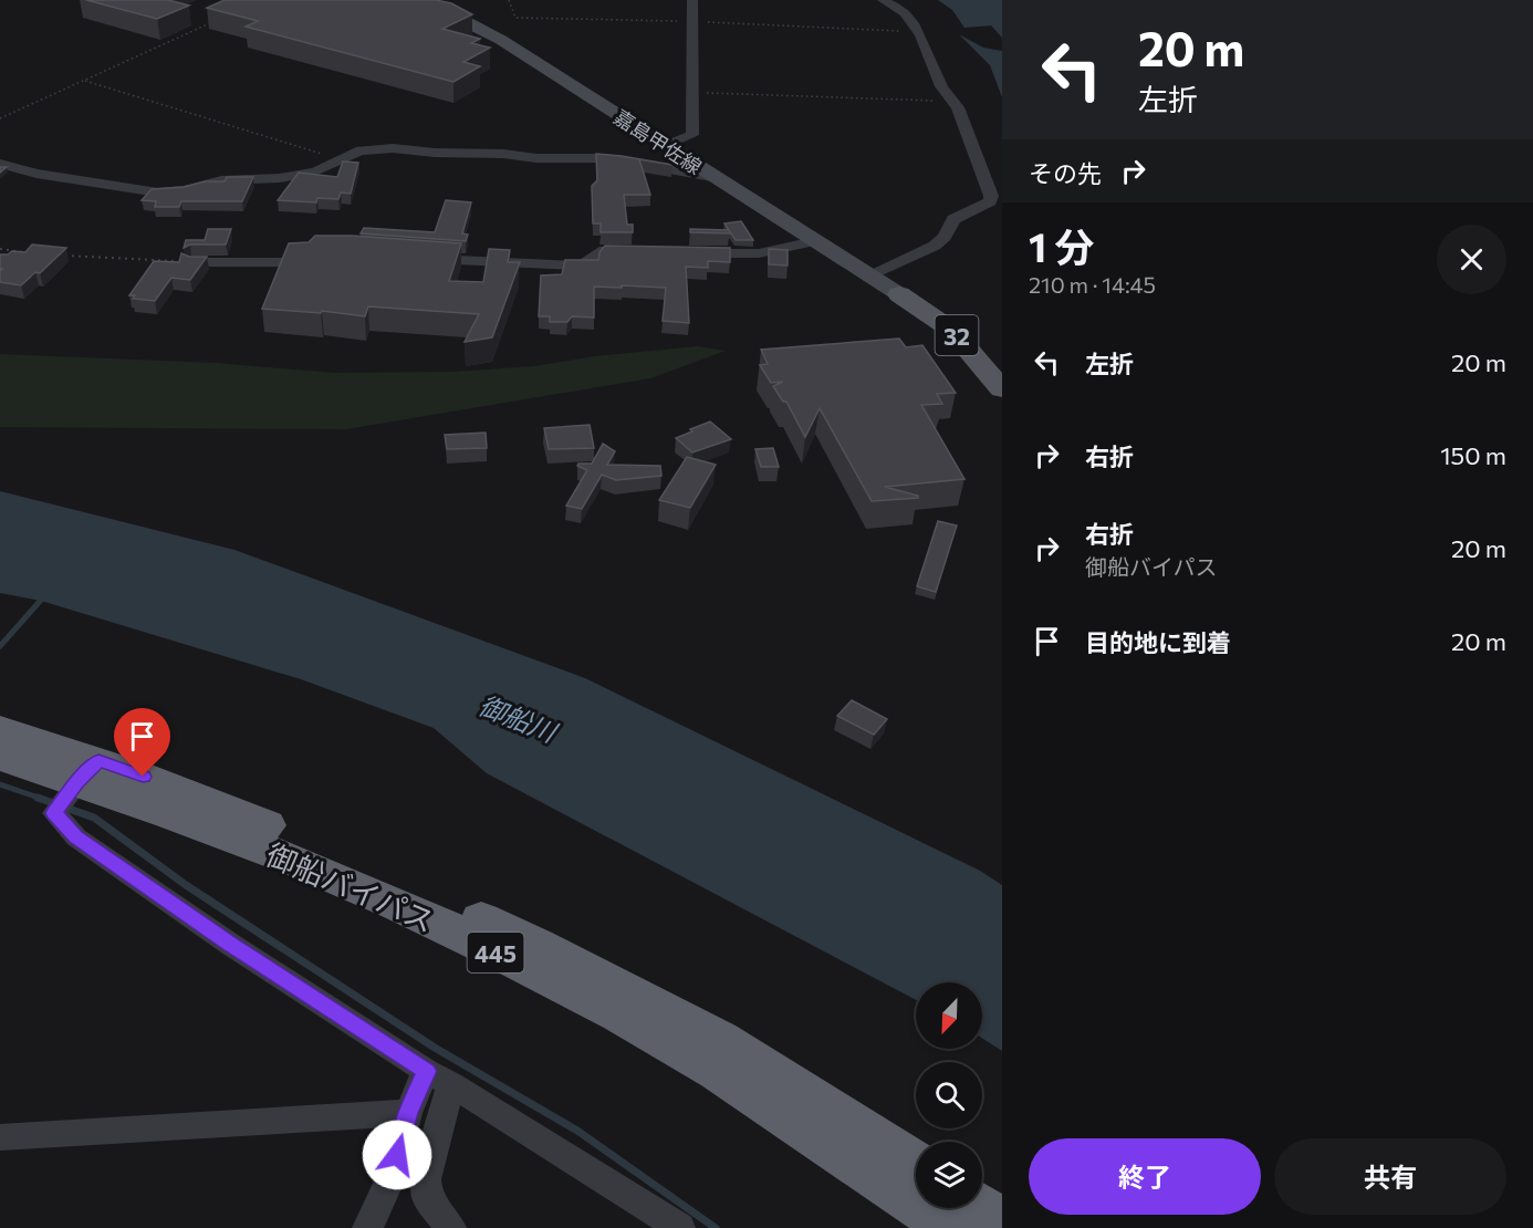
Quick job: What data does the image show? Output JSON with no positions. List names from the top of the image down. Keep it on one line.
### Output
{"streets":{"highway":["御船バイパス","445"],"main road":["嘉島甲佐線","32"]},"crossings":[["嘉島甲佐線","32"]],"water":["御船川"],"north":"bottom left","page":{"turn":["20 m","左折"],"then":"その先","heading":["1 分","210 m · 14:45"],"list":[{"name":"左折","value":"20 m"},{"name":"右折","value":"150 m"},{"name":"右折","note":"御船バイパス","value":"20 m"},{"name":"目的地に到着","value":"20 m"}],"buttons":["終了","共有"]}}
